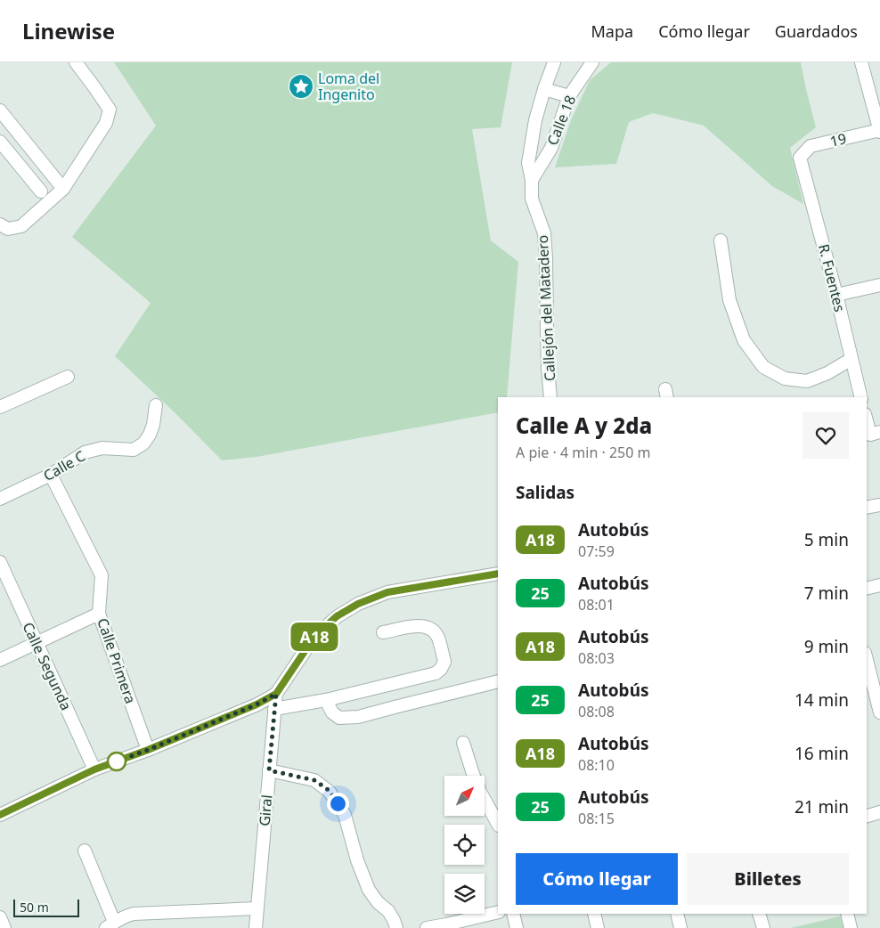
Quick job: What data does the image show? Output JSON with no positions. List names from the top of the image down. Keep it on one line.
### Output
{"streets":{"street":["Calle 18","19","R. Fuentes","Callejón del Matadero","Calle C","Calle Primera","Calle Segunda","Giral"]},"crossings":[["Calle 18","Callejón del Matadero"],["19","R. Fuentes"],["Calle C","Calle Primera"]],"places":{"place":["Loma del Ingenito"]},"lines":["bus line A18"],"scale_bar":"50 m","north":"top right","page":{"header":"Linewise","nav":["Mapa","Cómo llegar","Guardados"],"on_map":"A18","heading":[["Calle A y 2da","A pie · 4 min · 250 m"],"Salidas"],"list":[{"mark":"A18","name":"Autobús","note":"07:59","value":"5 min"},{"mark":"25","name":"Autobús","note":"08:01","value":"7 min"},{"mark":"A18","name":"Autobús","note":"08:03","value":"9 min"},{"mark":"25","name":"Autobús","note":"08:08","value":"14 min"},{"mark":"A18","name":"Autobús","note":"08:10","value":"16 min"},{"mark":"25","name":"Autobús","note":"08:15","value":"21 min"}],"buttons":["Cómo llegar","Billetes"],"scale":"50 m"}}
